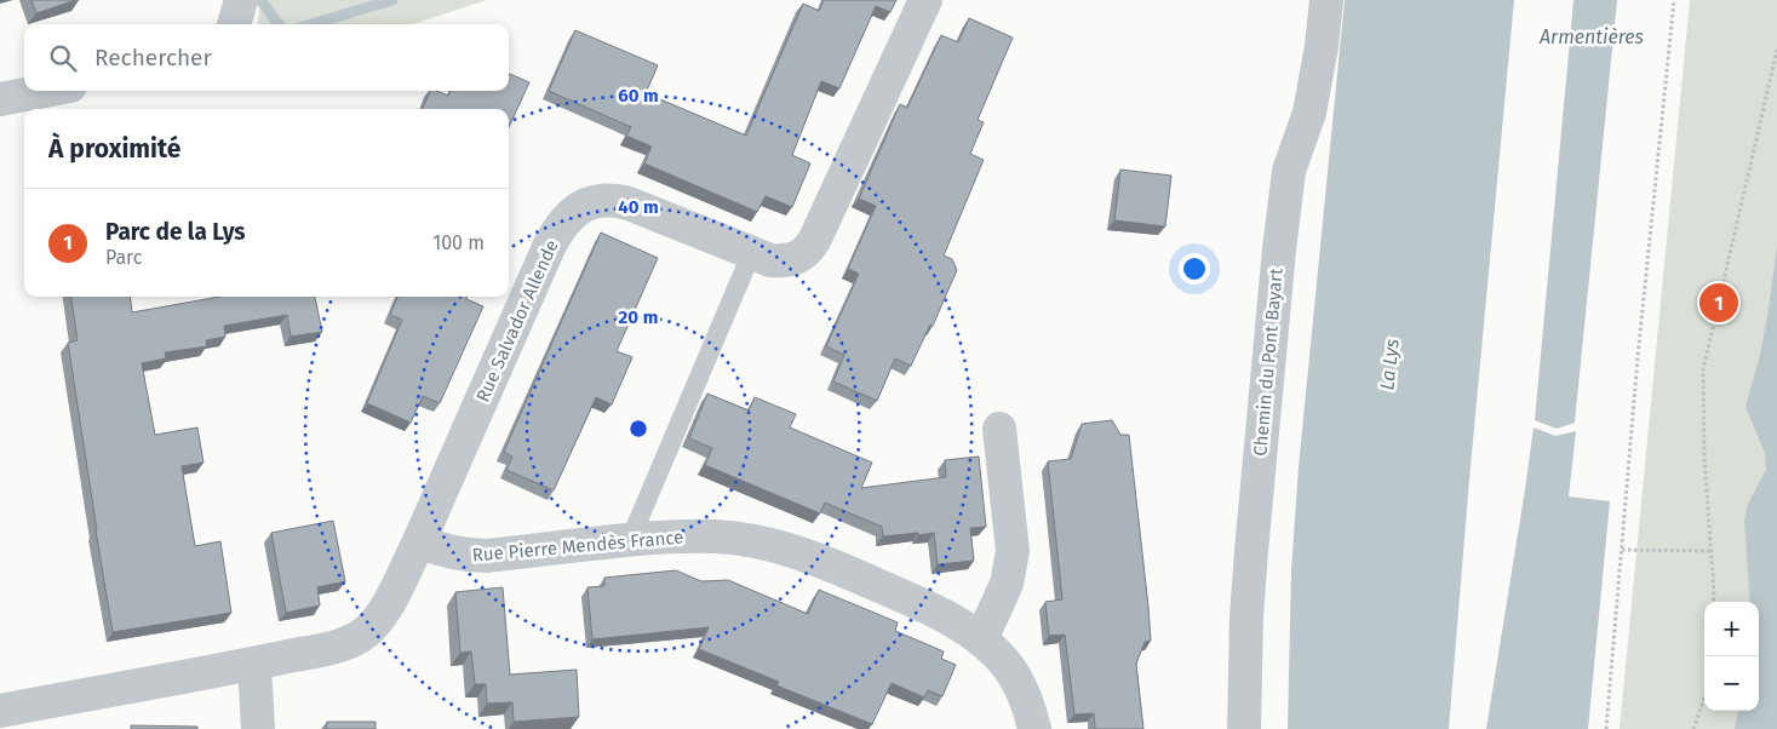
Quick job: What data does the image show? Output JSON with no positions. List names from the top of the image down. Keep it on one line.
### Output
{"streets":{"street":["Rue Salvador Allende","Chemin du Pont Bayart","Rue Pierre Mendès France"]},"crossings":[["Rue Salvador Allende","Rue Pierre Mendès France"]],"water":["Armentières","La Lys"],"page":{"search":"Rechercher","heading":"À proximité","list":[{"mark":"1","name":"Parc de la Lys","note":"Parc","value":"100 m"}],"pins":"1","map_buttons":["+","−"]},"rings":["60 m","40 m","20 m"]}
